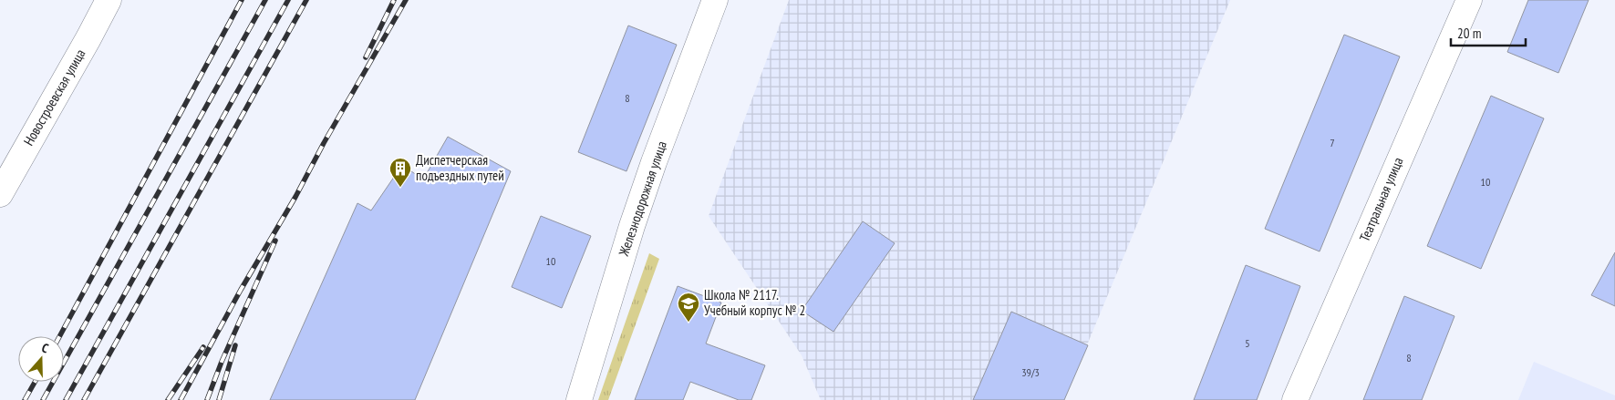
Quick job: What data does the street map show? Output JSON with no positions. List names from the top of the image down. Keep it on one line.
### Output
{"streets":{"street":["Новостроевская улица","Железнодорожная улица","Театральная улица"]},"places":{"building":["Диспетчерская подъездных путей"],"school or university":["Школа № 2117. Учебный корпус № 2"]},"house_numbers":["8","7","10","10","5","8","39/3"],"scale_bar":"20 m","north":"top"}
